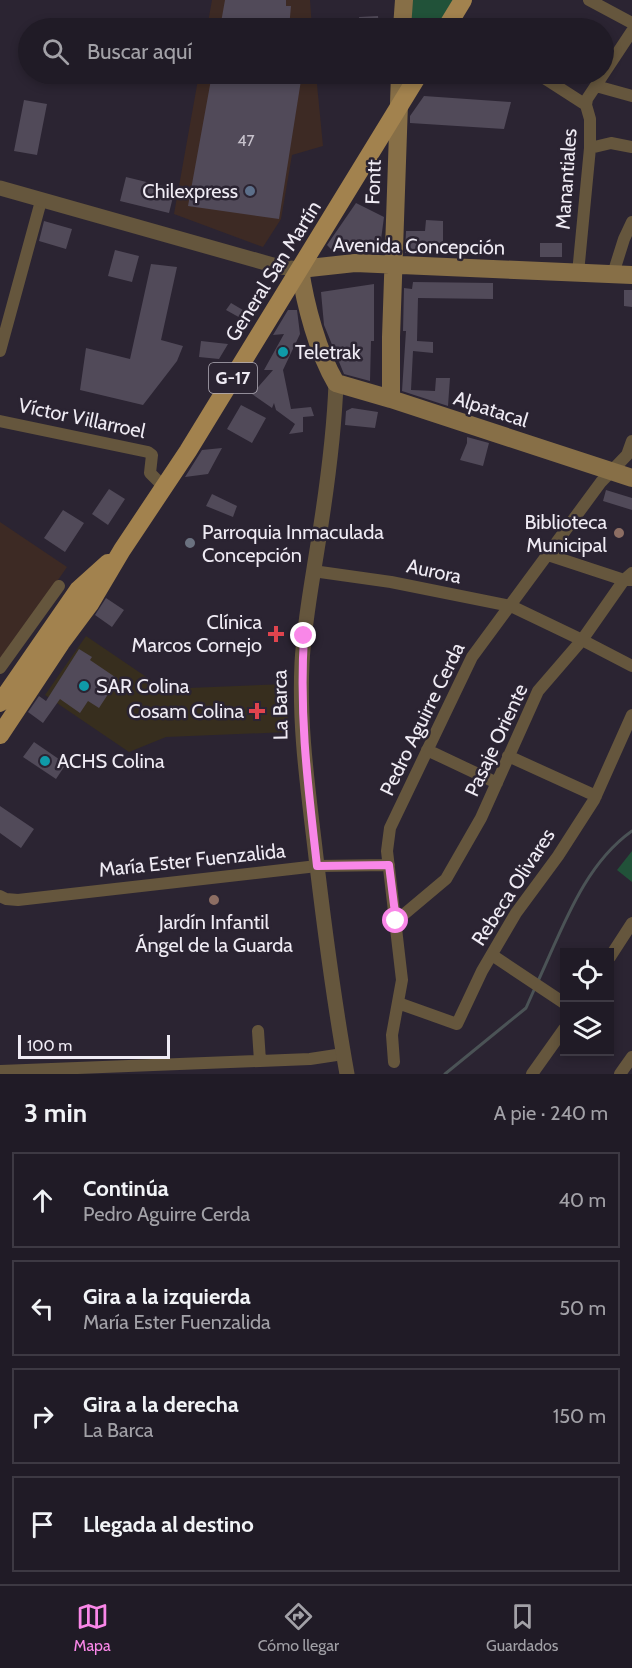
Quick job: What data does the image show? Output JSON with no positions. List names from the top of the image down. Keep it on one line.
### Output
{"streets":{"main road":["Fontt","Avenida Concepción","General San Martín","G-17","Alpatacal","La Barca"],"street":["Manantiales","Víctor Villarroel","Aurora","Pedro Aguirre Cerda","Pasaje Oriente","María Ester Fuenzalida","Rebeca Olivares"]},"crossings":[["Manantiales","Avenida Concepción"],["Fontt","Avenida Concepción"],["Fontt","General San Martín"],["Fontt","Alpatacal"],["Avenida Concepción","General San Martín"],["Avenida Concepción","La Barca"],["General San Martín","Víctor Villarroel"],["General San Martín","La Barca"],["Alpatacal","La Barca"],["Alpatacal","Pedro Aguirre Cerda"],["Aurora","La Barca"],["Aurora","Pedro Aguirre Cerda"],["Aurora","Pasaje Oriente"],["La Barca","María Ester Fuenzalida"],["Pedro Aguirre Cerda","Pasaje Oriente"],["Pedro Aguirre Cerda","María Ester Fuenzalida"],["Pedro Aguirre Cerda","Rebeca Olivares"]],"places":{"other":["Chilexpress","Teletrak","Biblioteca Municipal","Parroquia Inmaculada Concepción","SAR Colina","ACHS Colina","Jardín Infantil Ángel de la Guarda"],"health":["Clínica Marcos Cornejo","Cosam Colina"]},"house_numbers":["47"],"scale_bar":"100 m","page":{"search":"Buscar aquí","scale":"100 m","heading":["3 min","A pie · 240 m"],"list":[["Continúa","Pedro Aguirre Cerda","40 m"],["Gira a la izquierda","María Ester Fuenzalida","50 m"],["Gira a la derecha","La Barca","150 m"],"Llegada al destino"],"nav":["Mapa","Cómo llegar","Guardados"]}}
